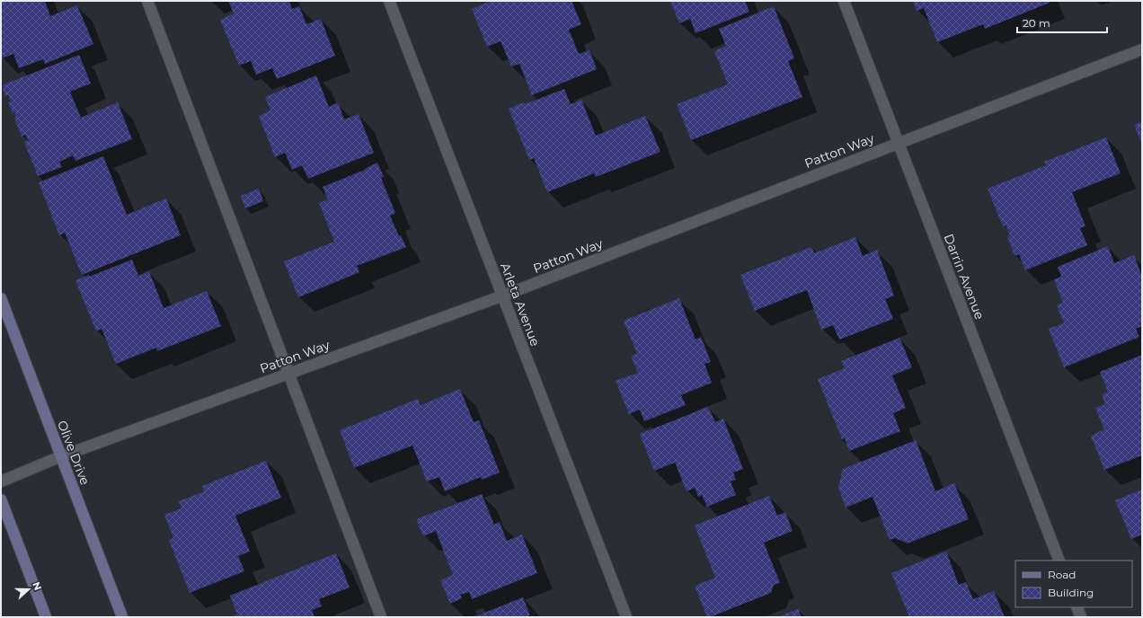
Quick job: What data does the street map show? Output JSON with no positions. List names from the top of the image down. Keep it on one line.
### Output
{"streets":{"main road":["Olive Drive"],"street":["Patton Way","Darrin Avenue","Arleta Avenue"]},"crossings":[["Patton Way","Darrin Avenue"],["Patton Way","Arleta Avenue"],["Patton Way","Olive Drive"]],"legend":["Road","Building"],"scale_bar":"20 m","north":"right"}
